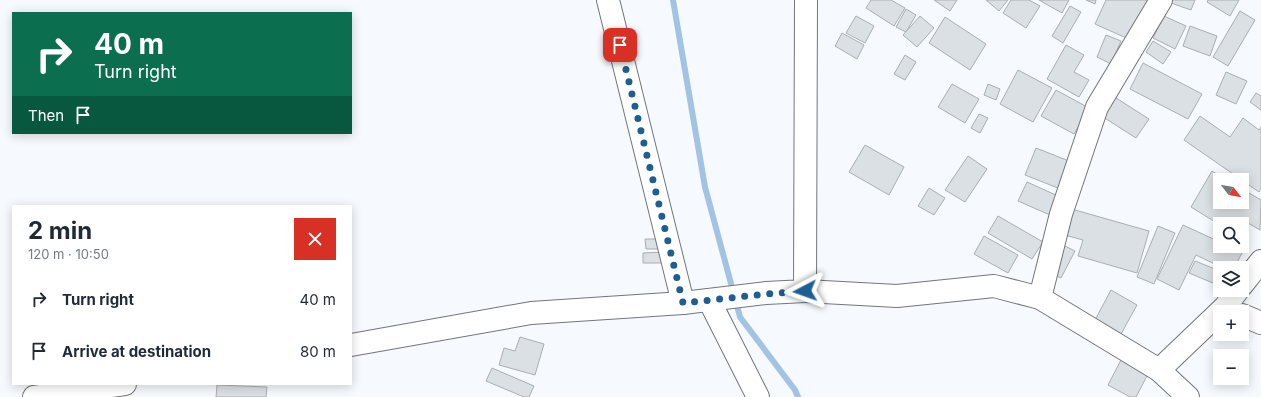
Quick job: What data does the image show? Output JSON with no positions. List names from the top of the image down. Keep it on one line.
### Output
{"north":"bottom right","page":{"turn":["40 m","Turn right"],"then":"Then","map_buttons":["+","−"],"heading":["2 min","120 m · 10:50"],"list":[{"name":"Turn right","value":"40 m"},{"name":"Arrive at destination","value":"80 m"}]}}
